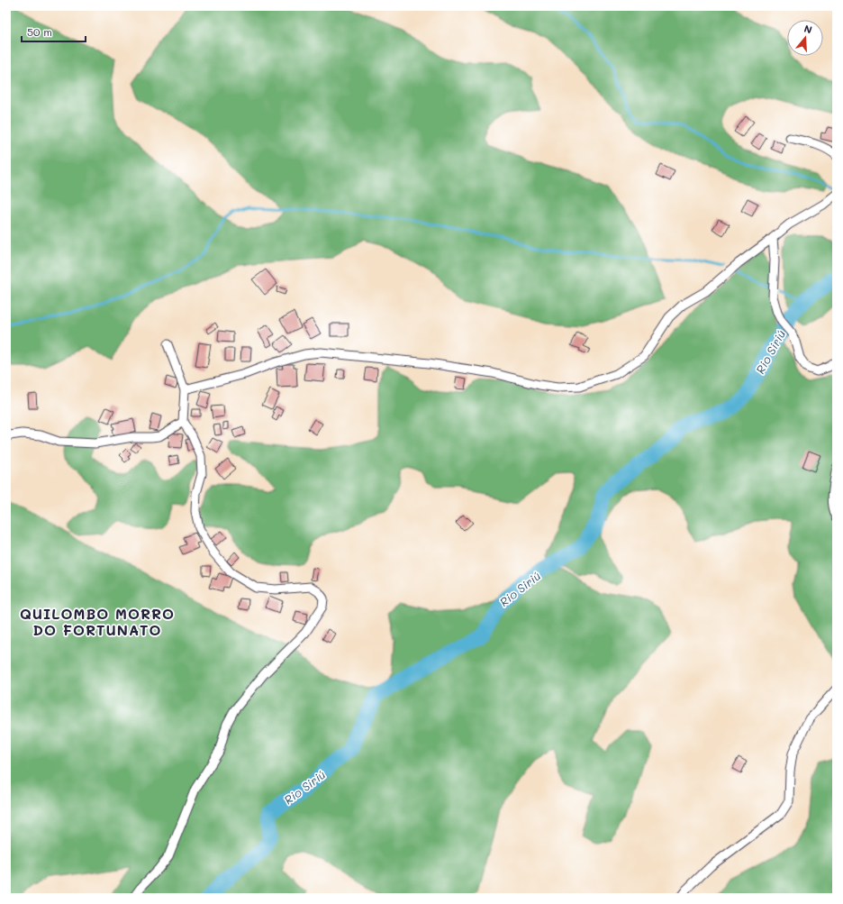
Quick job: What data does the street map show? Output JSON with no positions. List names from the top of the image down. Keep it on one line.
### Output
{"districts":["QUILOMBO MORRO DO FORTUNATO"],"water":["Rio Siriú"],"scale_bar":"50 m","north":"top"}
